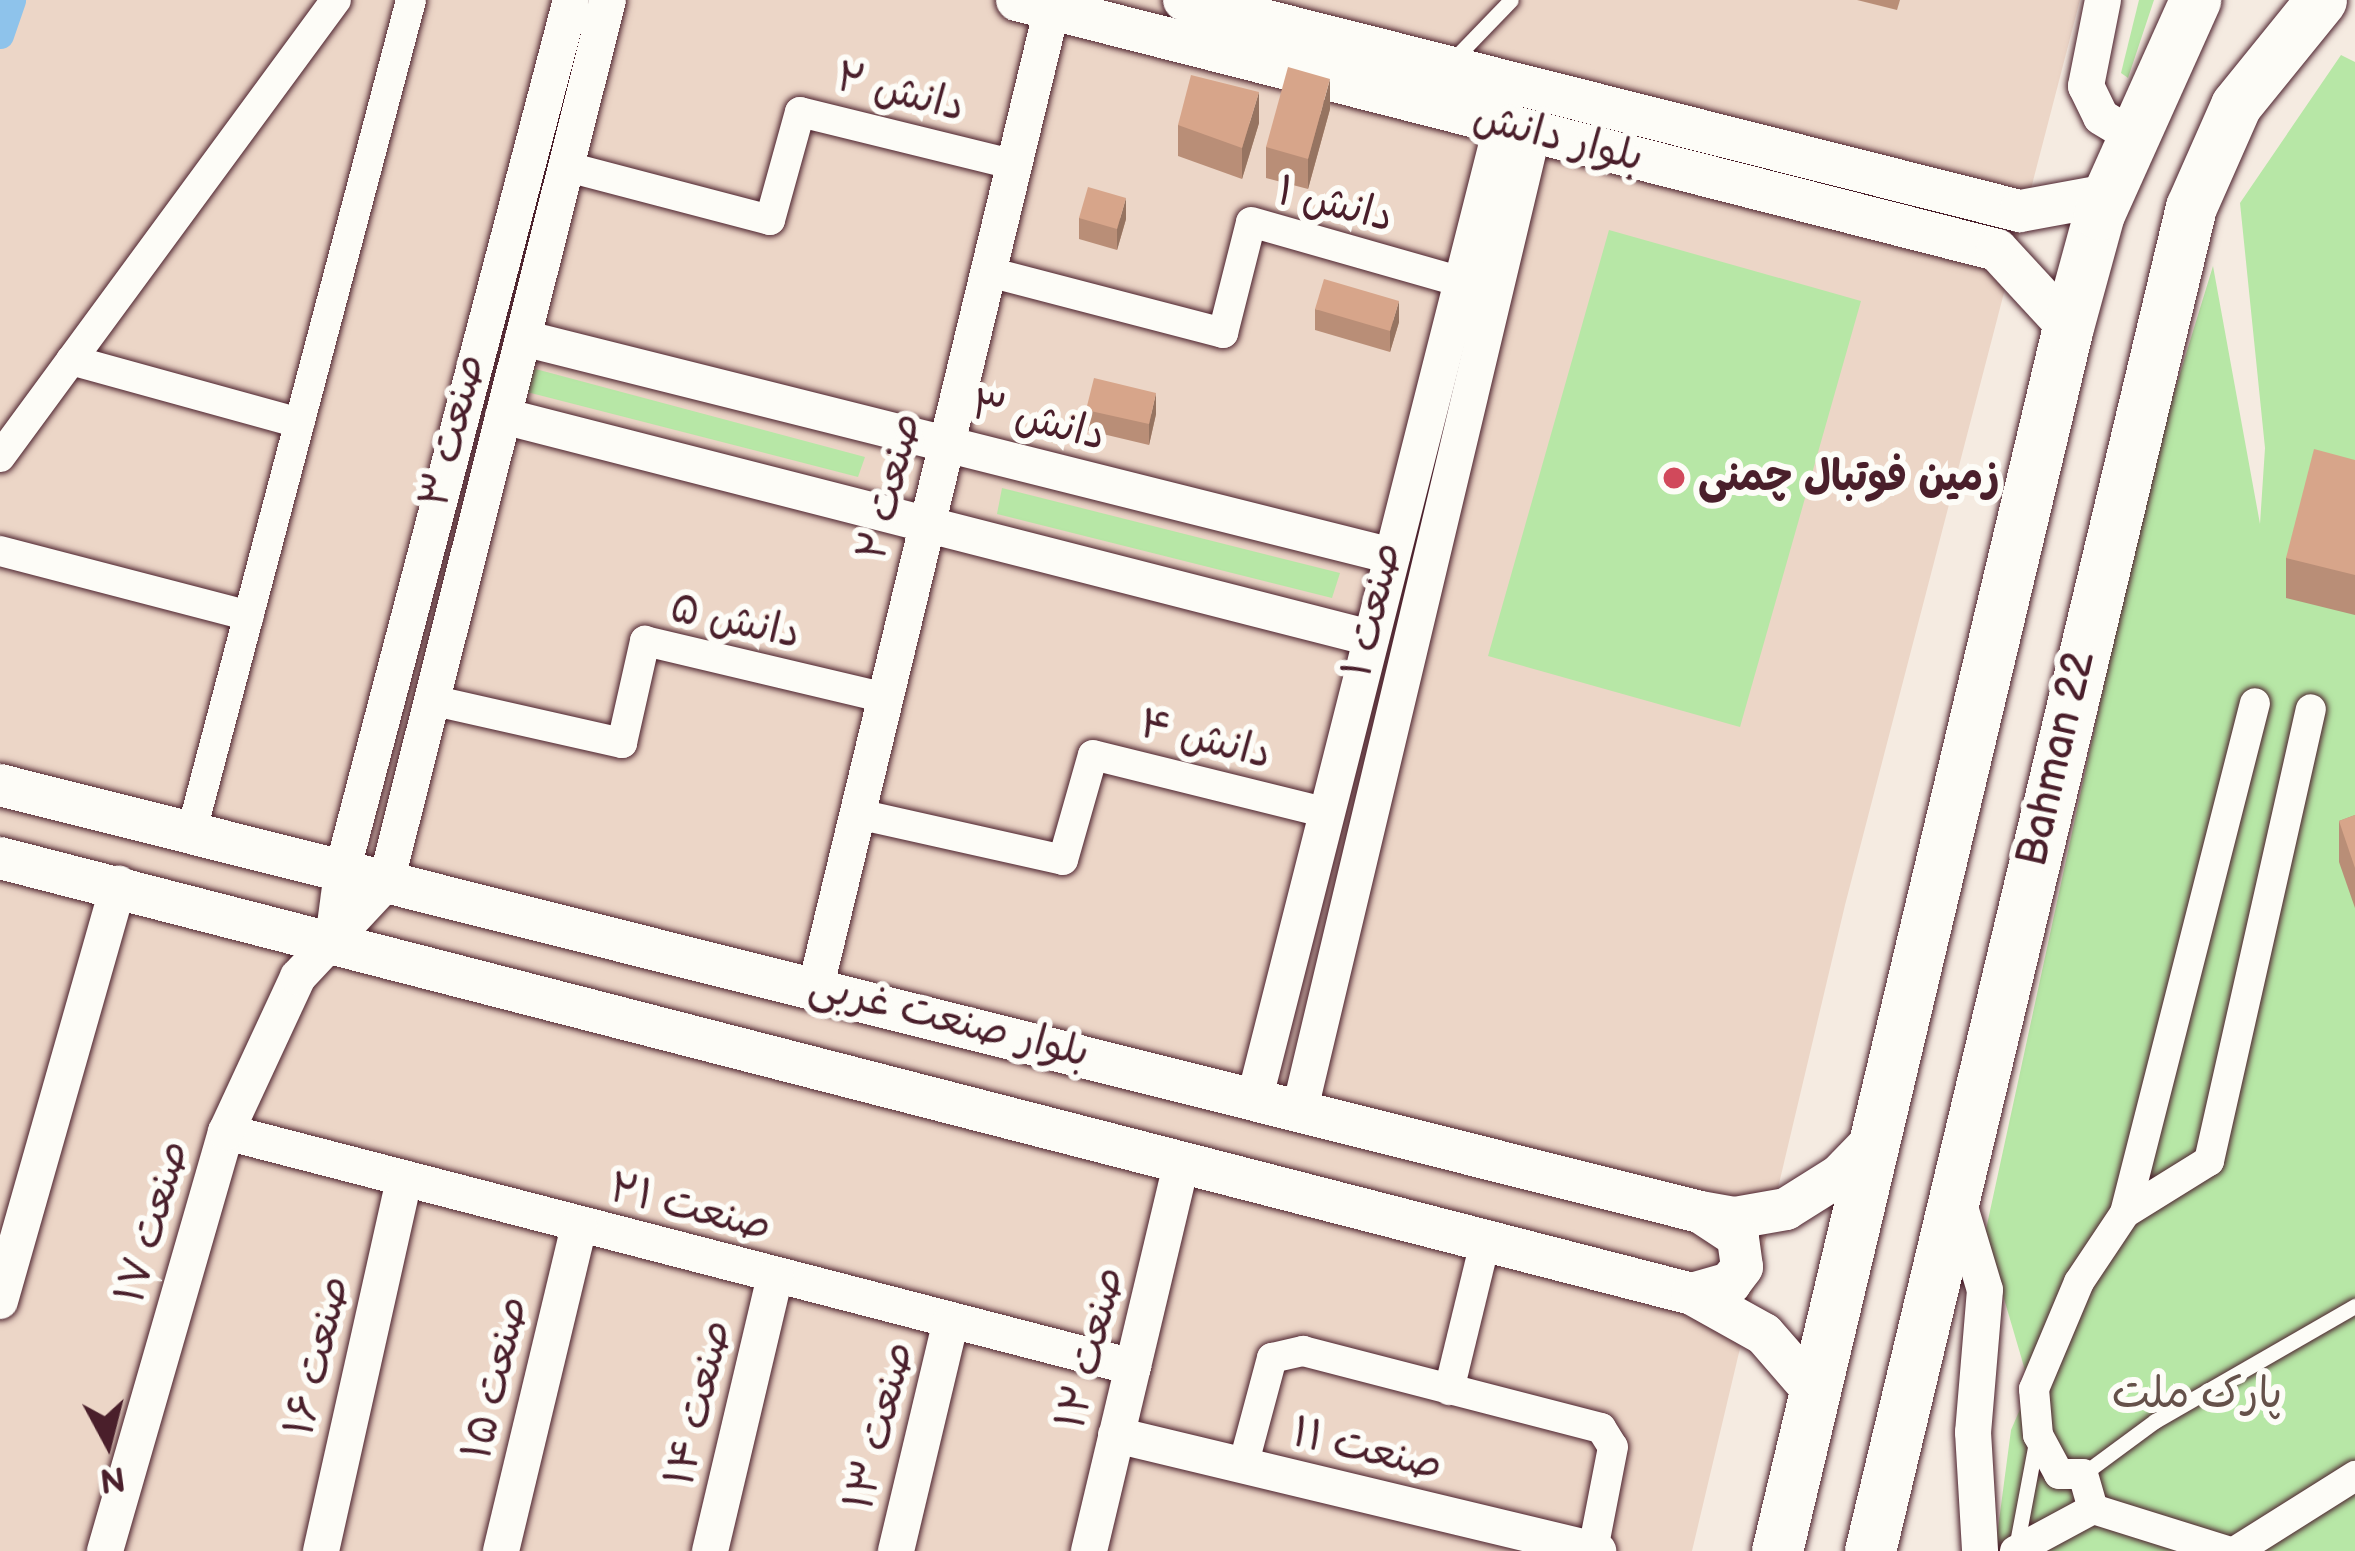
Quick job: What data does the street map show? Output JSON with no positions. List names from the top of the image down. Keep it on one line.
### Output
{"streets":{"highway":["Bahman 22"],"main road":["بلوار دانش","بلوار صنعت غربی"],"street":["دانش ۲","دانش ۱","دانش ۳","صنعت ۳","صنعت ۲","صنعت ۱","دانش ۵","دانش ۴","صنعت ۲۱","صنعت ۱۷","صنعت ۱۲","صنعت ۱۶","صنعت ۱۵","صنعت ۱۴","صنعت ۱۳","صنعت ۱۱"]},"crossings":[["دانش ۲","صنعت ۳"],["دانش ۲","صنعت ۲"],["بلوار دانش","صنعت ۲"],["بلوار دانش","صنعت ۱"],["بلوار دانش","Bahman 22"],["دانش ۱","صنعت ۲"],["دانش ۱","صنعت ۱"],["دانش ۳","صنعت ۳"],["دانش ۳","صنعت ۲"],["دانش ۳","صنعت ۱"],["صنعت ۳","دانش ۵"],["صنعت ۳","بلوار صنعت غربی"],["صنعت ۳","صنعت ۱۷"],["صنعت ۲","دانش ۵"],["صنعت ۲","دانش ۴"],["صنعت ۲","بلوار صنعت غربی"],["صنعت ۱","دانش ۴"],["صنعت ۱","بلوار صنعت غربی"],["Bahman 22","بلوار صنعت غربی"],["بلوار صنعت غربی","صنعت ۱۷"],["بلوار صنعت غربی","صنعت ۱۲"],["صنعت ۲۱","صنعت ۱۷"],["صنعت ۲۱","صنعت ۱۲"],["صنعت ۲۱","صنعت ۱۶"],["صنعت ۲۱","صنعت ۱۵"],["صنعت ۲۱","صنعت ۱۴"],["صنعت ۲۱","صنعت ۱۳"],["صنعت ۱۲","صنعت ۱۱"]],"parks":["پارک ملت"],"places":["زمین فوتبال چمنی"],"north":"bottom"}
